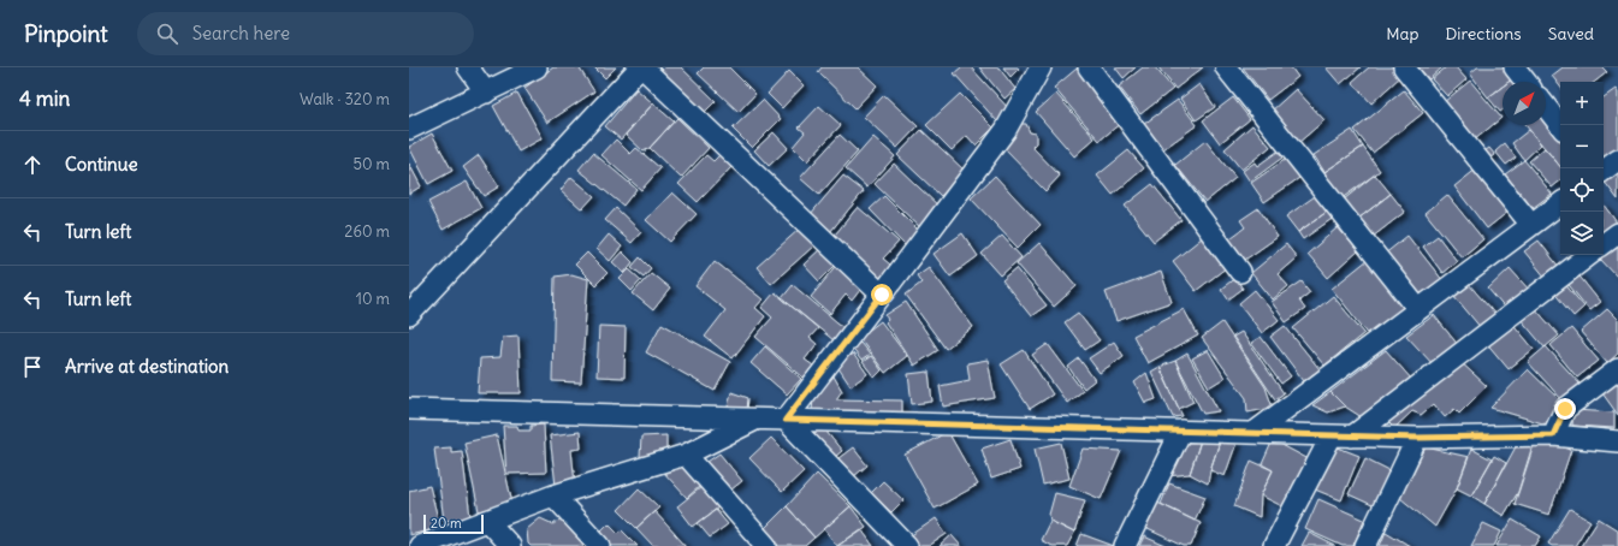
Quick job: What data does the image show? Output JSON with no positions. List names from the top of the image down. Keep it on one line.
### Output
{"scale_bar":"20 m","north":"top right","page":{"header":"Pinpoint","search":"Search here","nav":["Map","Directions","Saved"],"heading":["4 min","Walk · 320 m"],"map_buttons":["+","−"],"list":[["Continue","50 m"],["Turn left","260 m"],["Turn left","10 m"],"Arrive at destination"],"scale":"20 m"}}
